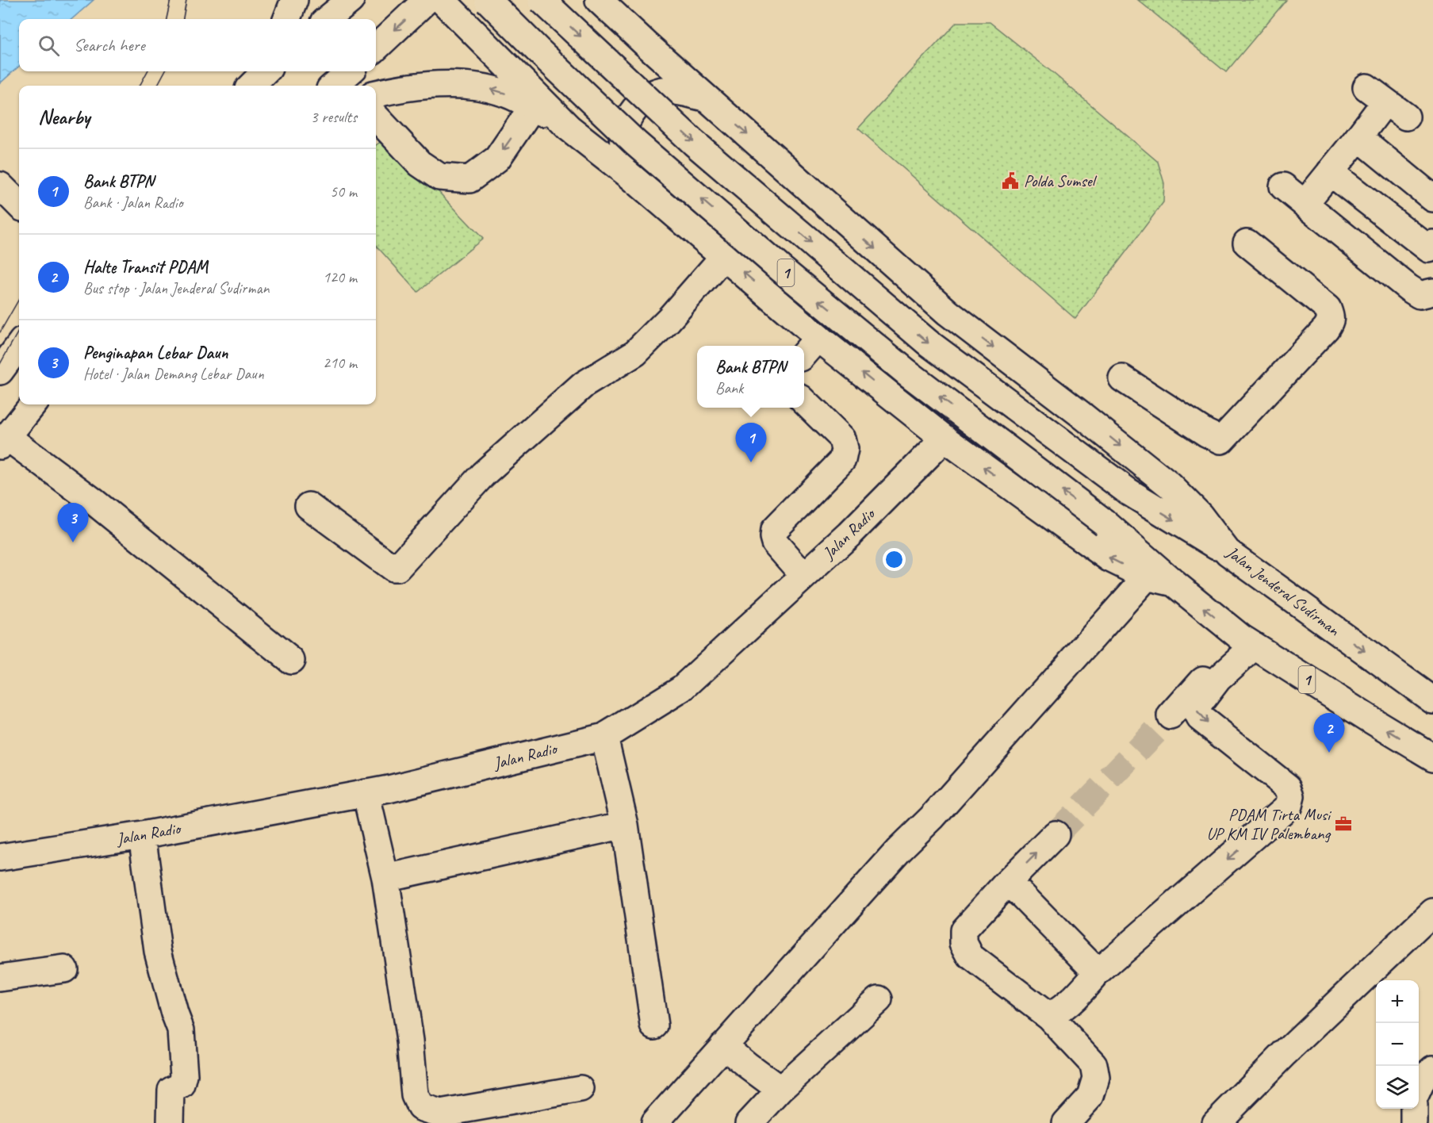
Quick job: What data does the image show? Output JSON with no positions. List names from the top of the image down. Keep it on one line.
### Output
{"streets":{"main road":["1","Jalan Radio","Jalan Jenderal Sudirman"]},"crossings":[["1","Jalan Jenderal Sudirman"]],"places":{"public building":["Polda Sumsel"],"office":["PDAM Tirta Musi UP KM IV Palembang"]},"page":{"search":"Search here","heading":["Nearby","3 results"],"list":[{"mark":"1","name":"Bank BTPN","note":"Bank · Jalan Radio","value":"50 m"},{"mark":"2","name":"Halte Transit PDAM","note":"Bus stop · Jalan Jenderal Sudirman","value":"120 m"},{"mark":"3","name":"Penginapan Lebar Daun","note":"Hotel · Jalan Demang Lebar Daun","value":"210 m"}],"popup":["Bank BTPN","Bank"],"pins":["1","3","2"],"map_buttons":["+","−"]}}
